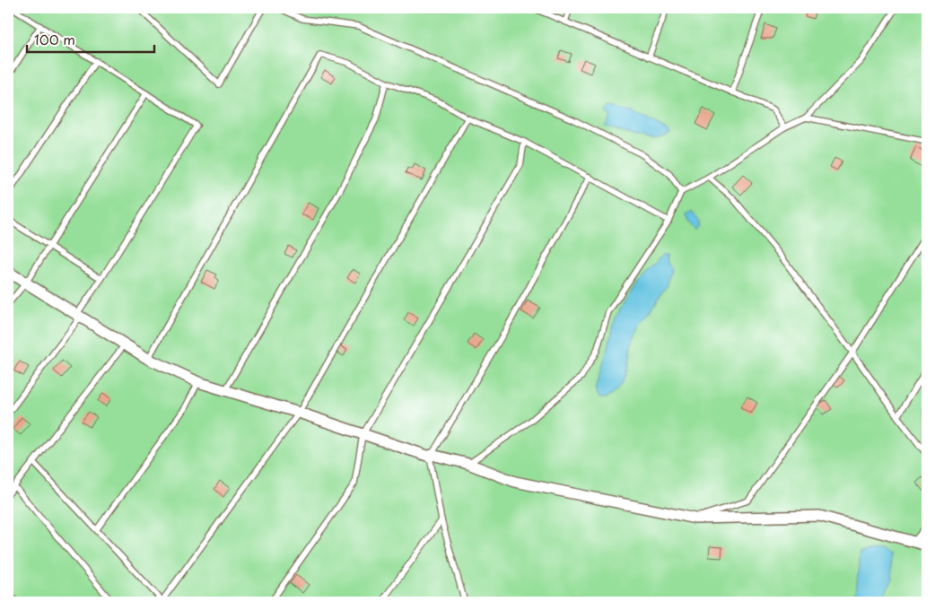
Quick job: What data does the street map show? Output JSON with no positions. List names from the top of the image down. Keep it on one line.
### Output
{"scale_bar":"100 m"}
